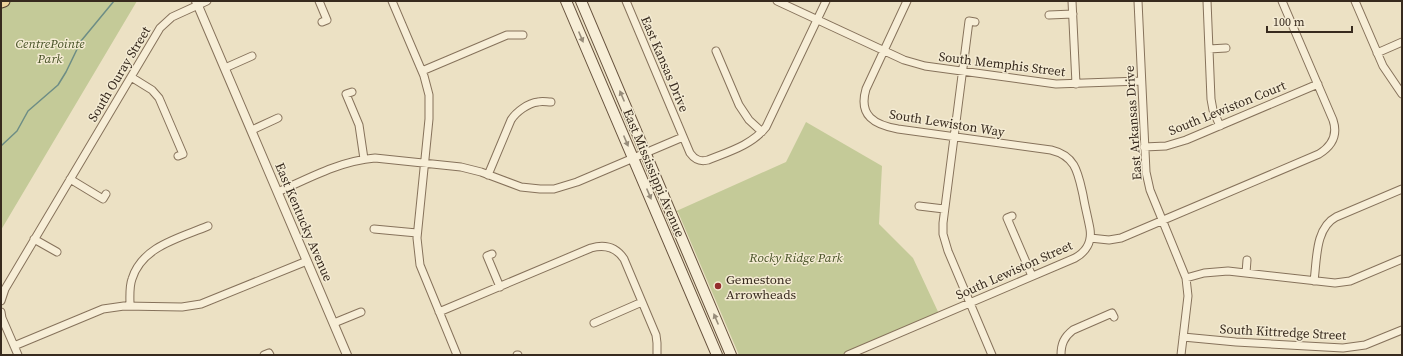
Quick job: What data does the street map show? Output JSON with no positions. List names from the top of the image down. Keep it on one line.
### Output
{"streets":{"main road":["East Mississippi Avenue"],"street":["East Kansas Drive","South Memphis Street","South Ouray Street","South Lewiston Court","South Lewiston Way","East Arkansas Drive","East Kentucky Avenue","South Lewiston Street","South Kittredge Street"]},"crossings":[["South Memphis Street","South Lewiston Way"],["South Memphis Street","East Arkansas Drive"],["South Ouray Street","East Kentucky Avenue"],["South Lewiston Court","East Arkansas Drive"],["South Lewiston Way","South Lewiston Street"],["East Arkansas Drive","South Kittredge Street"]],"parks":["CentrePointe Park","Rocky Ridge Park"],"places":["Gemestone Arrowheads"],"scale_bar":"100 m"}
